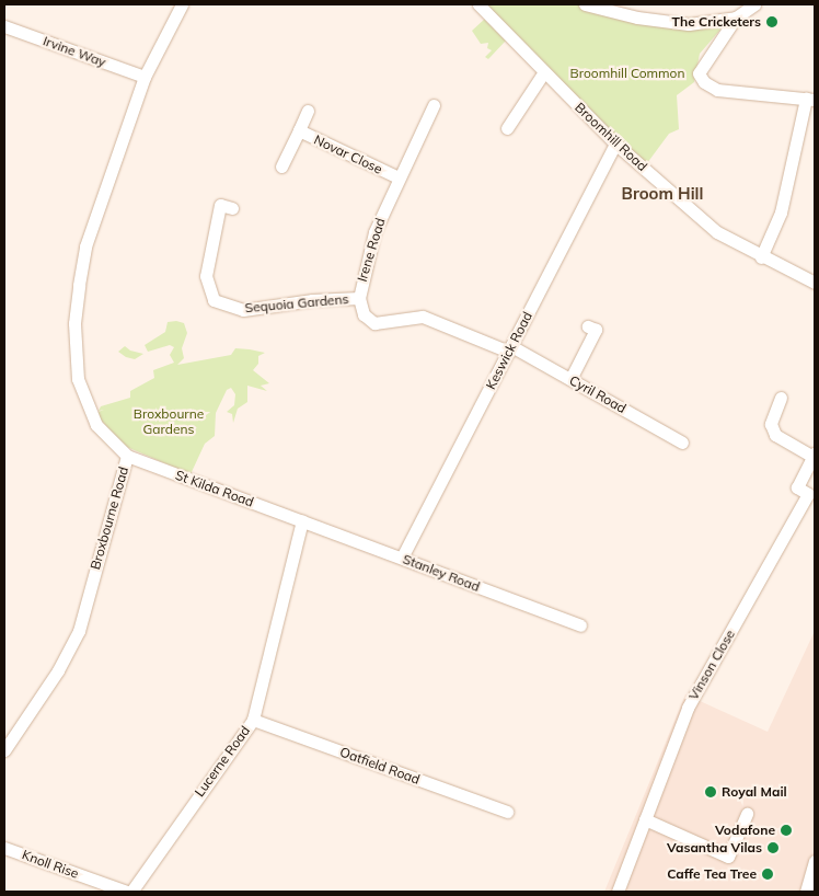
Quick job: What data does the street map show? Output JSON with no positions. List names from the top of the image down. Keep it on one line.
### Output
{"streets":{"street":["Irvine Way","Broomhill Road","Novar Close","Irene Road","Sequoia Gardens","Keswick Road","Cyril Road","St Kilda Road","Broxbourne Road","Stanley Road","Vinson Close","Lucerne Road","Oatfield Road","Knoll Rise"]},"crossings":[["Irvine Way","Broxbourne Road"],["Broomhill Road","Keswick Road"],["Novar Close","Irene Road"],["Irene Road","Sequoia Gardens"],["Irene Road","Keswick Road"],["Irene Road","Cyril Road"],["Keswick Road","Cyril Road"],["Keswick Road","Stanley Road"],["St Kilda Road","Broxbourne Road"],["St Kilda Road","Stanley Road"],["St Kilda Road","Lucerne Road"],["Stanley Road","Lucerne Road"],["Lucerne Road","Oatfield Road"]],"districts":["Broom Hill"],"parks":["Broomhill Common","Broxbourne Gardens"],"places":["The Cricketers","Royal Mail","Vodafone","Vasantha Vilas","Caffe Tea Tree"]}
